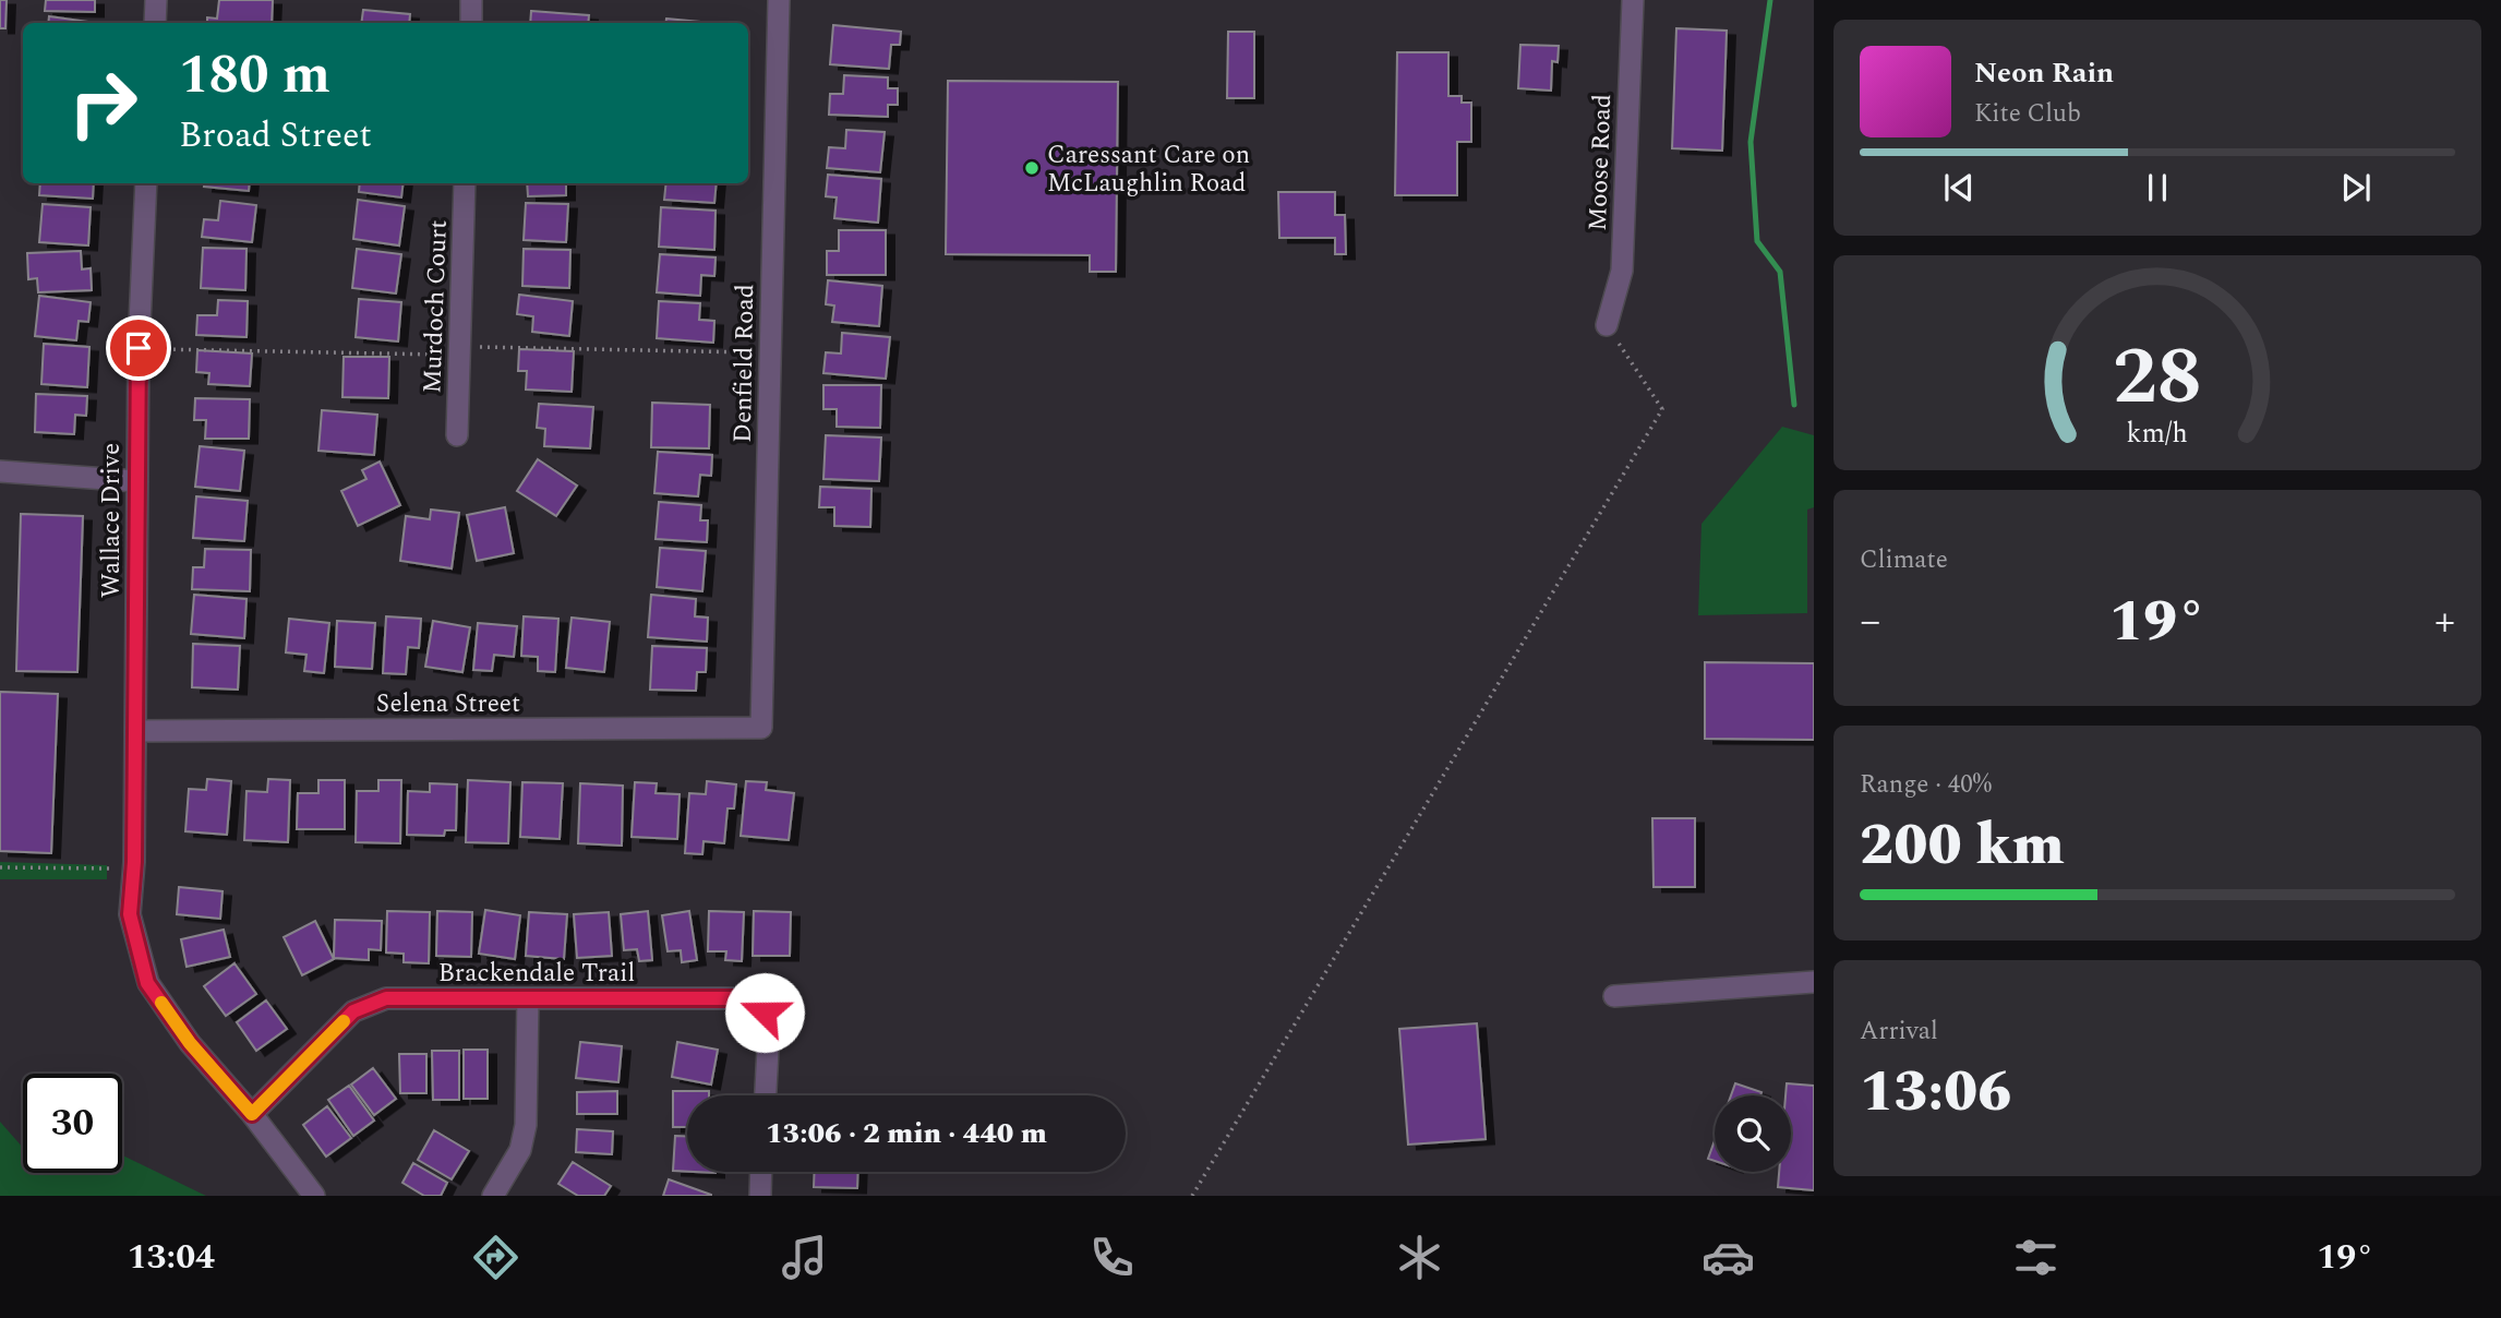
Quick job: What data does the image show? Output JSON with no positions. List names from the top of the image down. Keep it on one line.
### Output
{"streets":{"street":["Moose Road","Murdoch Court","Denfield Road","Wallace Drive","Selena Street","Brackendale Trail"]},"crossings":[["Denfield Road","Selena Street"],["Wallace Drive","Selena Street"],["Wallace Drive","Brackendale Trail"]],"places":["Caressant Care on McLaughlin Road"],"page":{"turn":["180 m","Broad Street"],"song":["Neon Rain","Kite Club"],"tile":["Climate",["Range · 40%","200 km"],["Arrival","13:06"]],"heat":["−","19°","+"],"limit":"30","trip":"13:06 · 2 min · 440 m","tabs":["13:04","19°"],"gauge":["28","km/h"]}}
